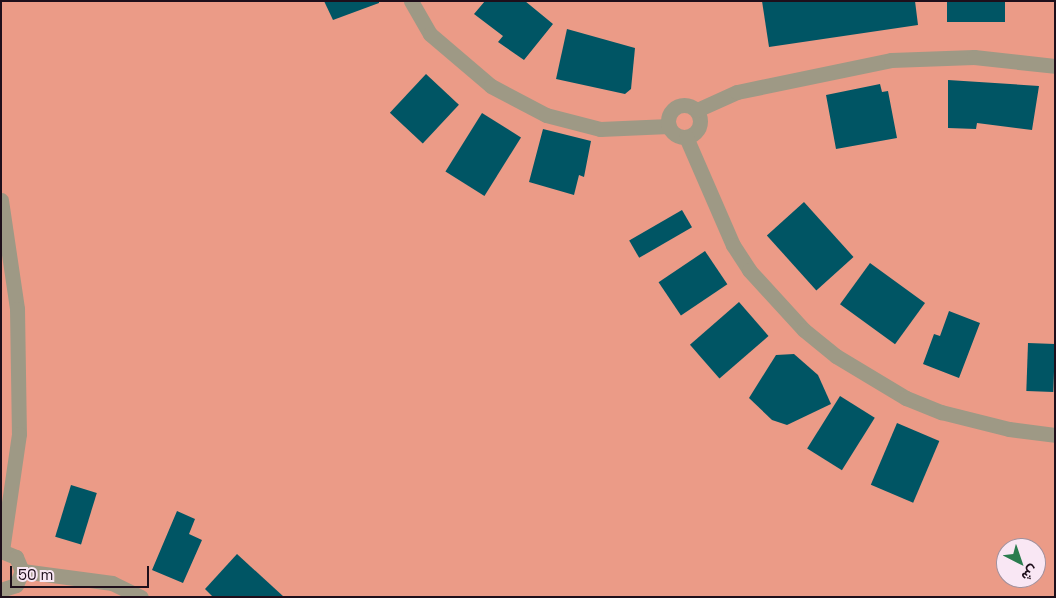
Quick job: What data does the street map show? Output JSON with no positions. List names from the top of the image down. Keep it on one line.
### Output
{"scale_bar":"50 m","north":"bottom right"}
